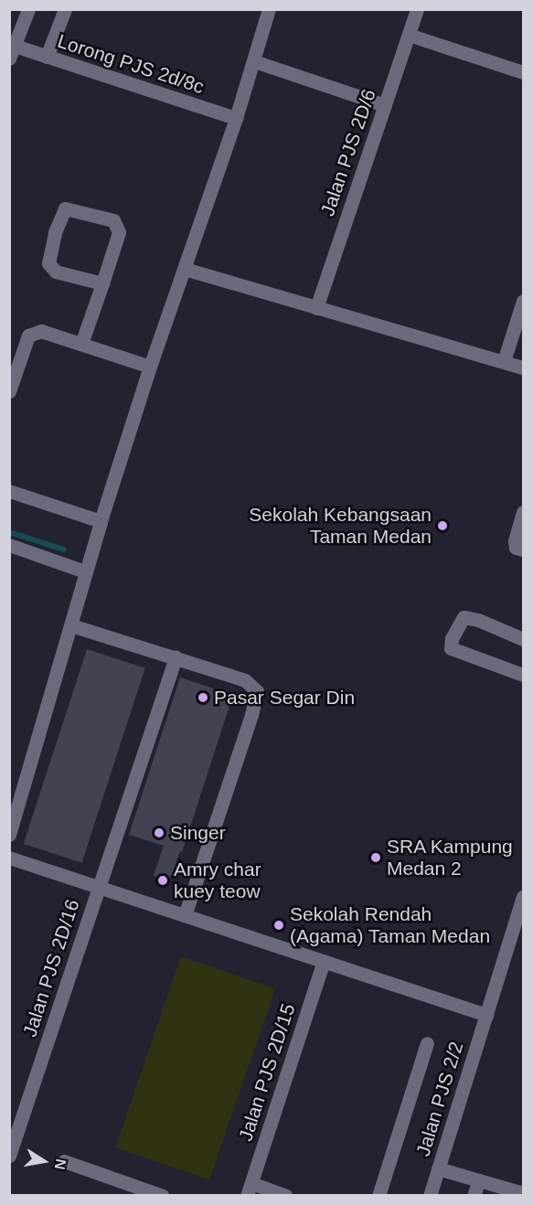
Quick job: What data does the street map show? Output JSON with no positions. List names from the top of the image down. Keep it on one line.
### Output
{"streets":{"street":["Lorong PJS 2d/8c","Jalan PJS 2D/6","Jalan PJS 2D/16","Jalan PJS 2D/15","Jalan PJS 2/2"]},"places":["Sekolah Kebangsaan Taman Medan","Pasar Segar Din","Singer","SRA Kampung Medan 2","Amry char kuey teow","Sekolah Rendah (Agama) Taman Medan"],"north":"right"}
